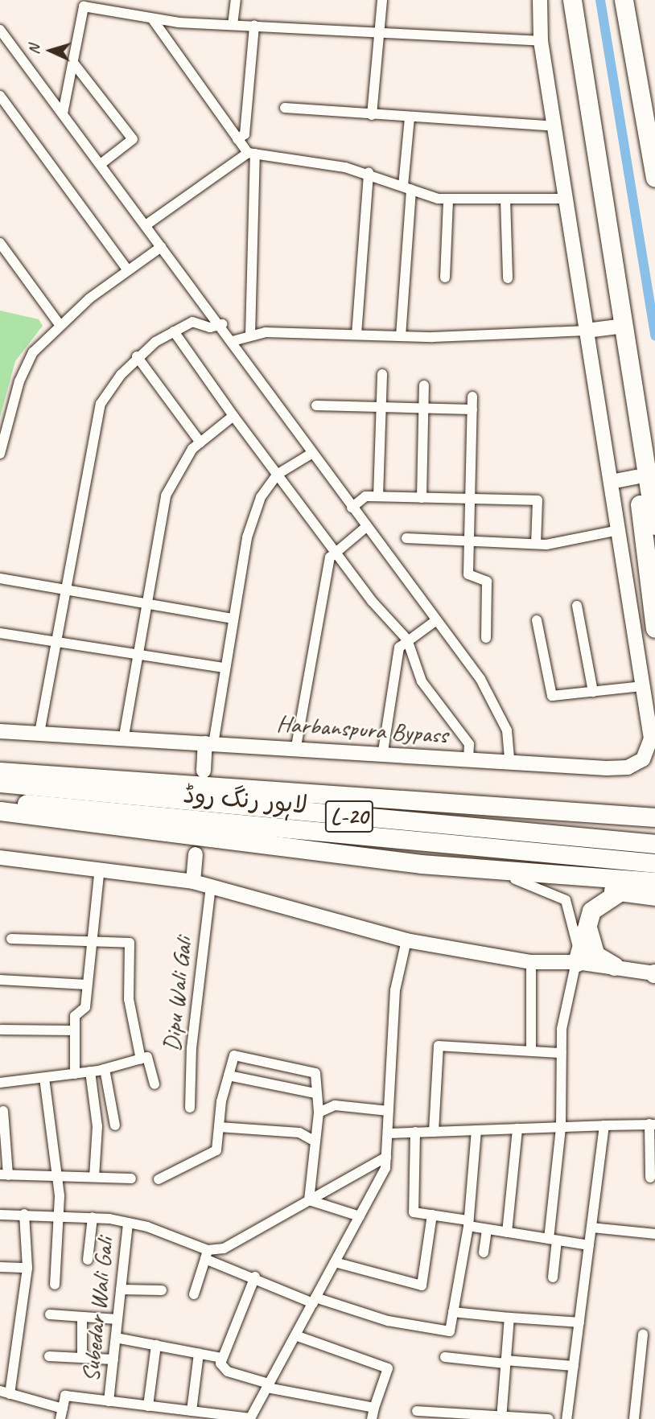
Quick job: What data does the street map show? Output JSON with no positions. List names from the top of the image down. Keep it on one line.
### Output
{"streets":{"highway":["لاہور رنگ روڈ","L-20"],"street":["Harbanspura Bypass","Dipu Wali Gali","Subedar Wali Gali"]},"north":"left"}
